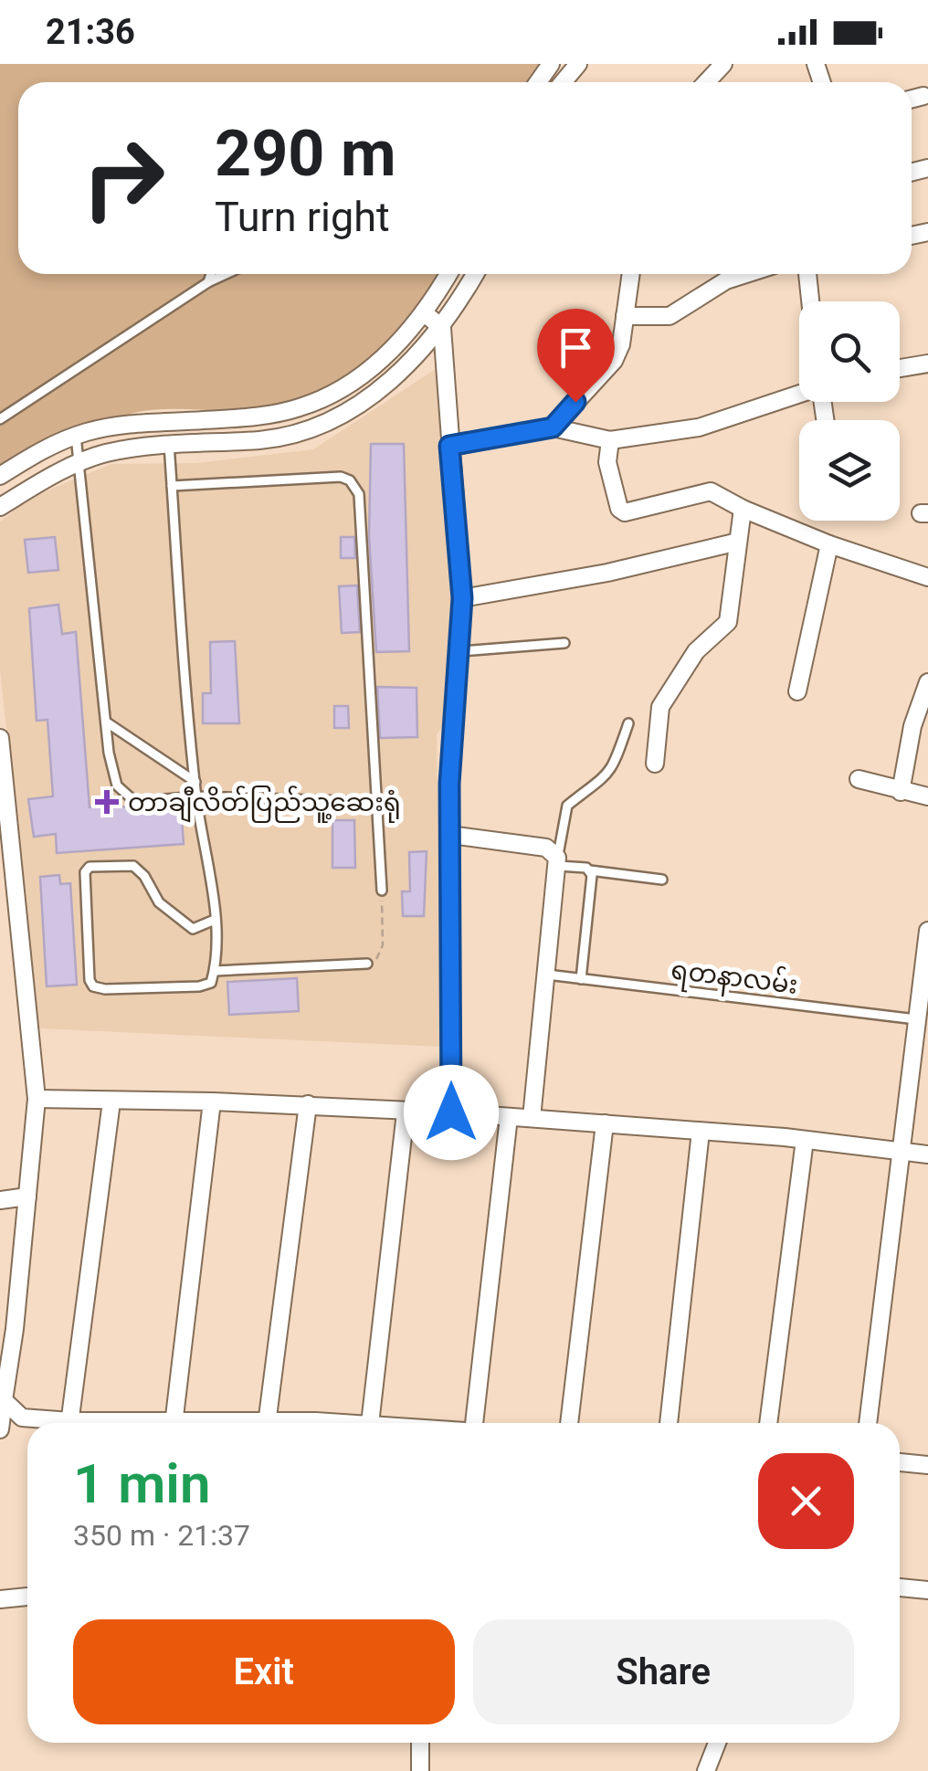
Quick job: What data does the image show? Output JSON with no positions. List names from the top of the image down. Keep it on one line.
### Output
{"streets":{"lane":["ရတနာလမ်း"]},"places":{"health":["တာချီလိတ်ပြည်သူ့ဆေးရုံ"]},"page":{"status":"21:36","turn":["290 m","Turn right"],"heading":["1 min","350 m · 21:37"],"buttons":["Exit","Share"]}}
